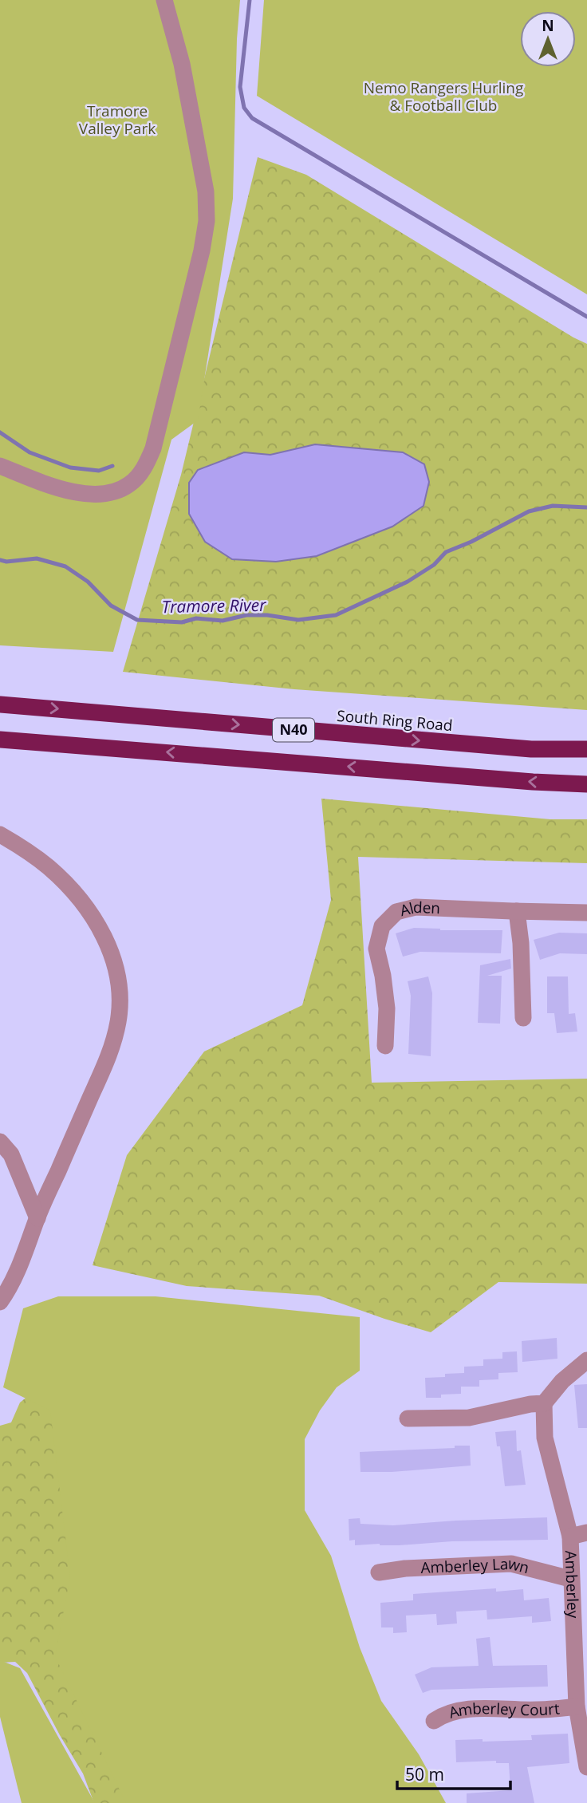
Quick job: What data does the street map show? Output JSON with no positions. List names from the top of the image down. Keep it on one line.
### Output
{"streets":{"highway":["South Ring Road","N40"],"street":["Alden","Amberley Lawn","Amberley","Amberley Court"]},"crossings":[["Amberley Lawn","Amberley"],["Amberley","Amberley Court"]],"water":["Tramore River"],"parks":["Nemo Rangers Hurling & Football Club","Tramore Valley Park"],"scale_bar":"50 m","north":"top"}
